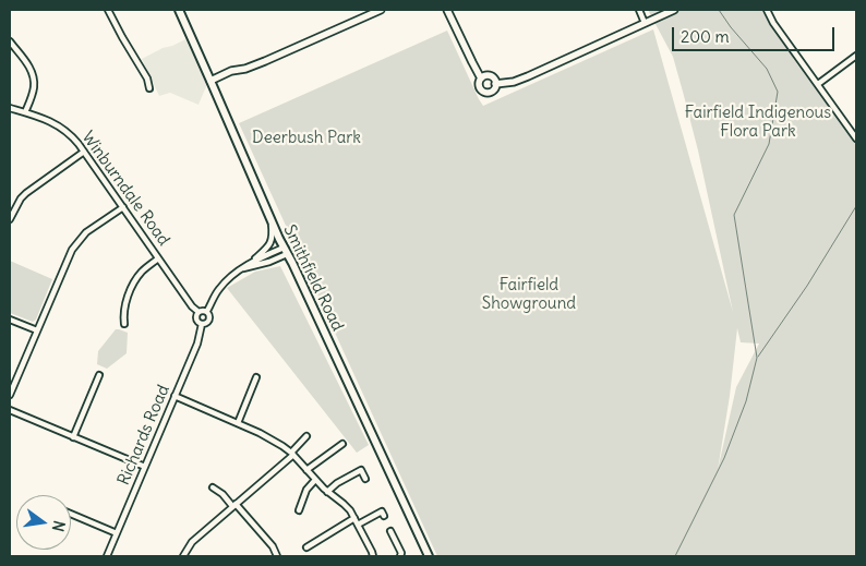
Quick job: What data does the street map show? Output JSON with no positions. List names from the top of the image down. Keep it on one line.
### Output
{"streets":{"main road":["Smithfield Road"],"street":["Winburndale Road","Richards Road"]},"crossings":[["Winburndale Road","Richards Road"],["Smithfield Road","Richards Road"]],"parks":["Fairfield Indigenous Flora Park","Deerbush Park","Fairfield Showground"],"scale_bar":"200 m","north":"right"}
